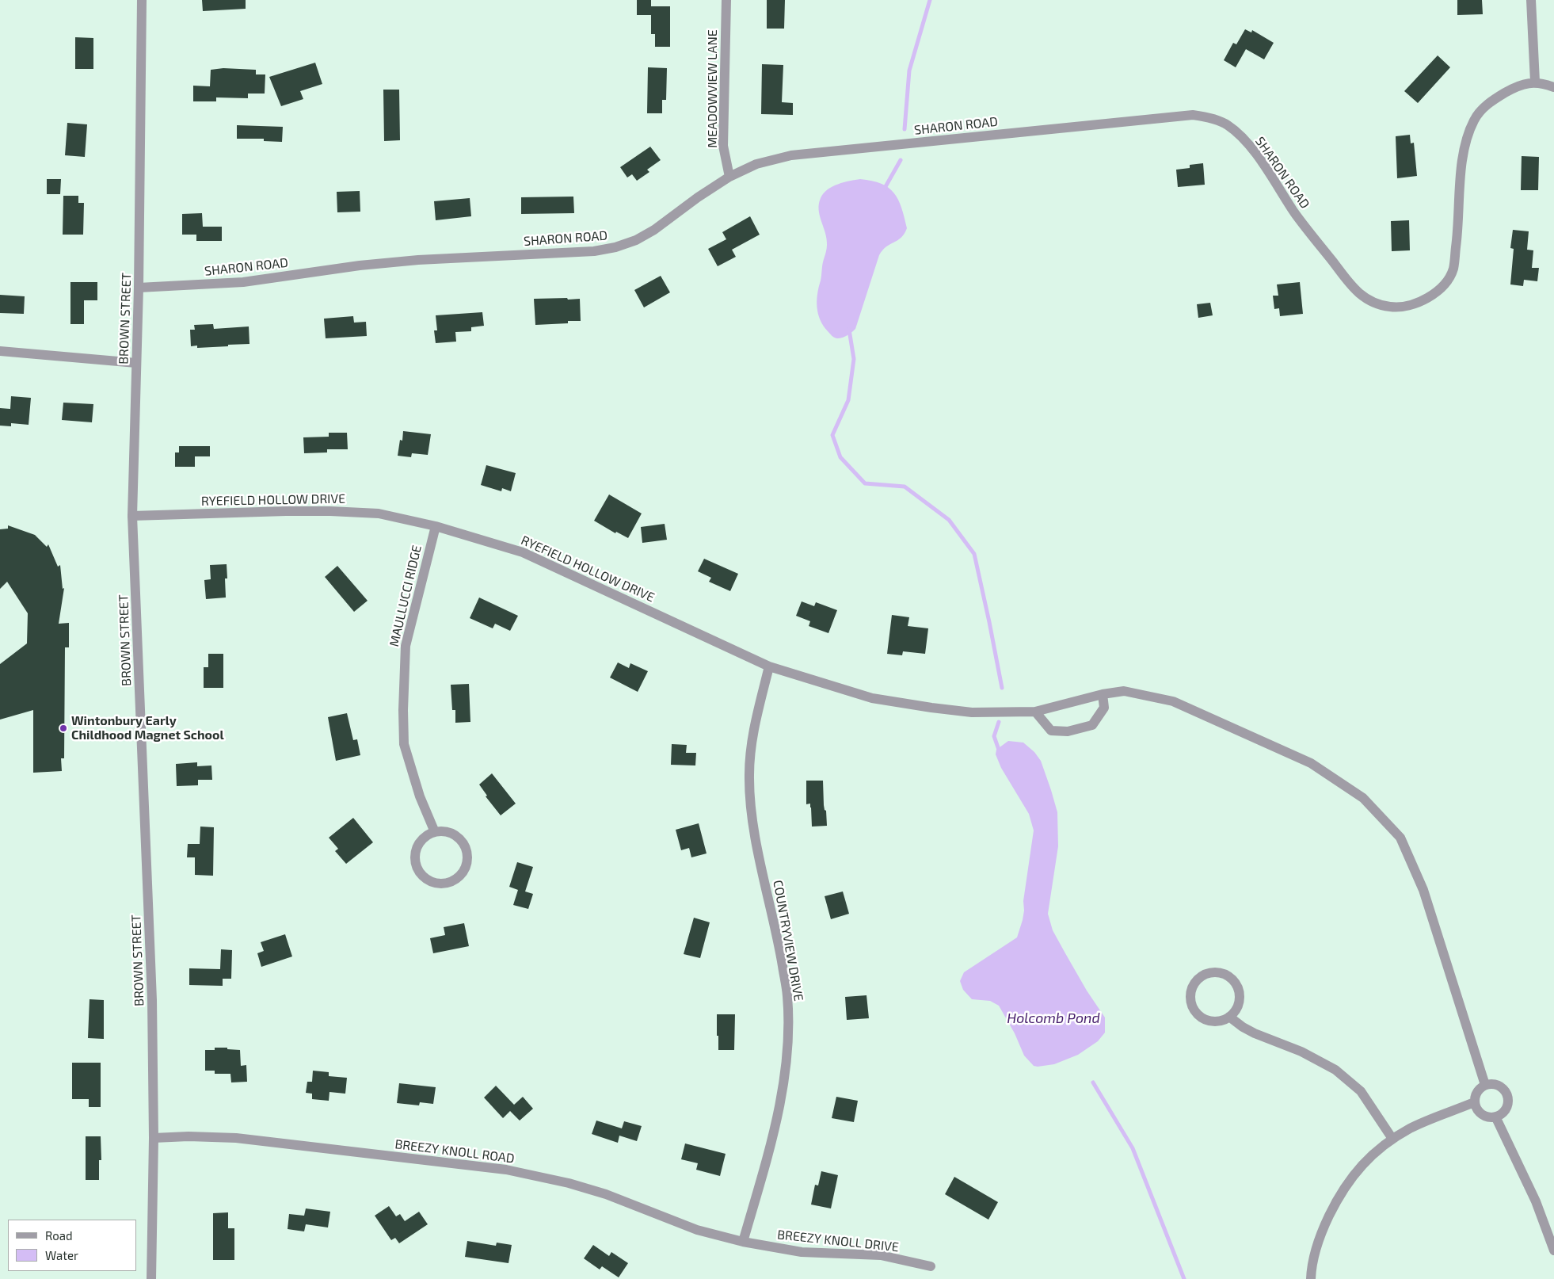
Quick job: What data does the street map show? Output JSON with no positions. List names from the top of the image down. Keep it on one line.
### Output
{"streets":{"street":["MEADOWVIEW LANE","SHARON ROAD","BROWN STREET","RYEFIELD HOLLOW DRIVE","MAULLUCCI RIDGE","COUNTRYVIEW DRIVE","BREEZY KNOLL ROAD","BREEZY KNOLL DRIVE"]},"crossings":[["MEADOWVIEW LANE","SHARON ROAD"],["SHARON ROAD","BROWN STREET"],["BROWN STREET","RYEFIELD HOLLOW DRIVE"],["BROWN STREET","BREEZY KNOLL ROAD"],["RYEFIELD HOLLOW DRIVE","MAULLUCCI RIDGE"],["RYEFIELD HOLLOW DRIVE","COUNTRYVIEW DRIVE"],["COUNTRYVIEW DRIVE","BREEZY KNOLL ROAD"],["COUNTRYVIEW DRIVE","BREEZY KNOLL DRIVE"],["BREEZY KNOLL ROAD","BREEZY KNOLL DRIVE"]],"water":["Holcomb Pond"],"places":["Wintonbury Early Childhood Magnet School"],"legend":["Road","Water"]}
